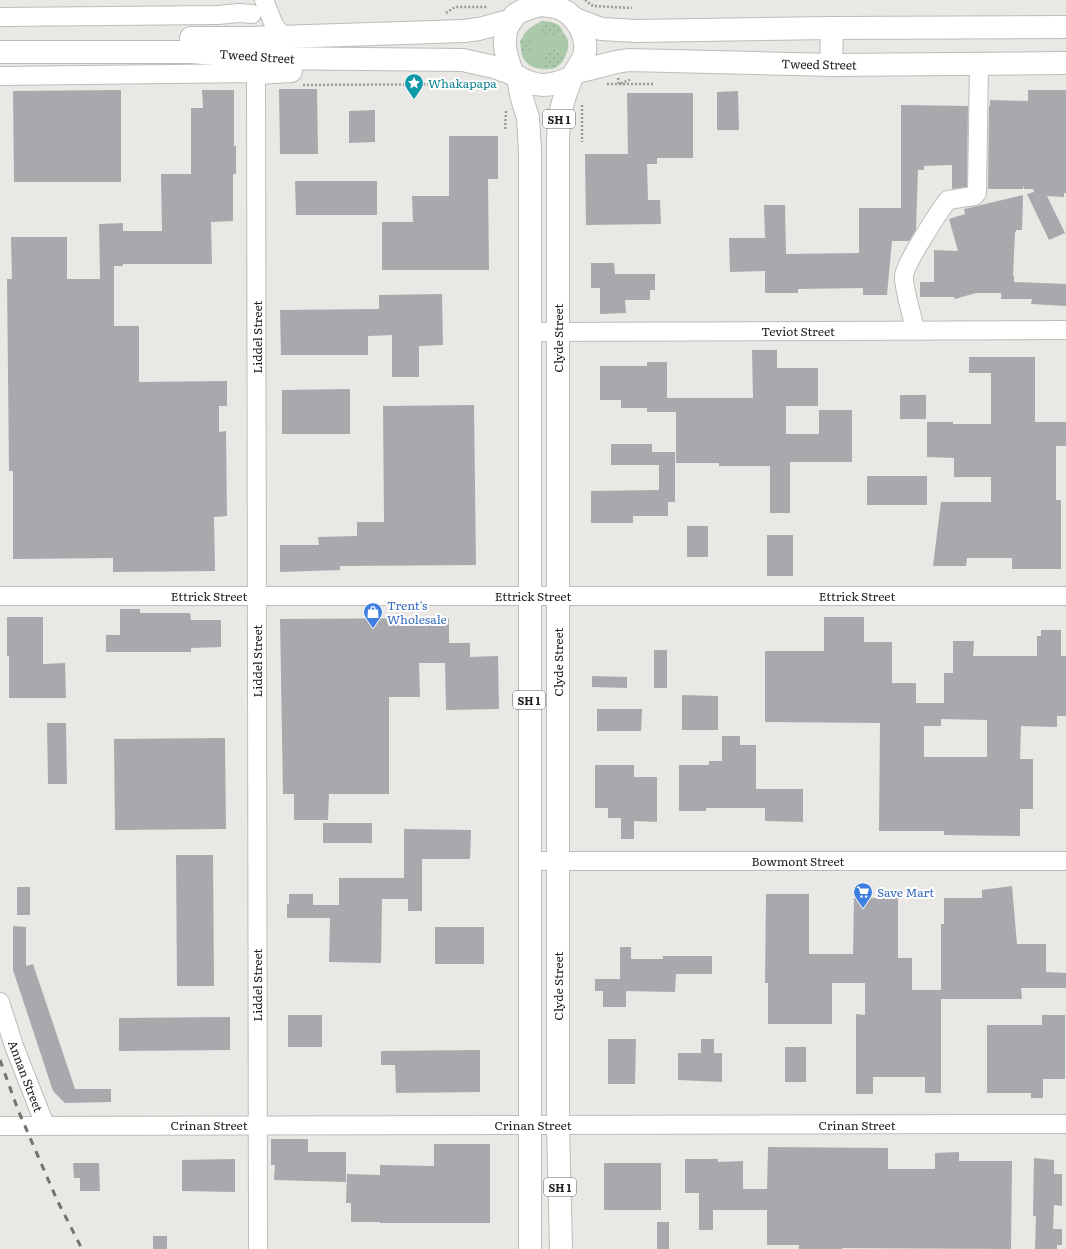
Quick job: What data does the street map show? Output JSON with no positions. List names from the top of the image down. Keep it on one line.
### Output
{"streets":{"main road":["Tweed Street","SH 1","Clyde Street"],"street":["Teviot Street","Liddel Street","Ettrick Street","Bowmont Street","Annan Street","Crinan Street"]},"crossings":[["Tweed Street","SH 1"],["Tweed Street","Clyde Street"],["SH 1","Teviot Street"],["SH 1","Clyde Street"],["SH 1","Ettrick Street"],["SH 1","Bowmont Street"],["SH 1","Crinan Street"],["Teviot Street","Clyde Street"],["Liddel Street","Ettrick Street"],["Liddel Street","Crinan Street"],["Clyde Street","Ettrick Street"],["Clyde Street","Bowmont Street"],["Clyde Street","Crinan Street"],["Annan Street","Crinan Street"]],"places":{"place":["Whakapapa"],"shop":["Trent's Wholesale"],"supermarket":["Save Mart"]}}
